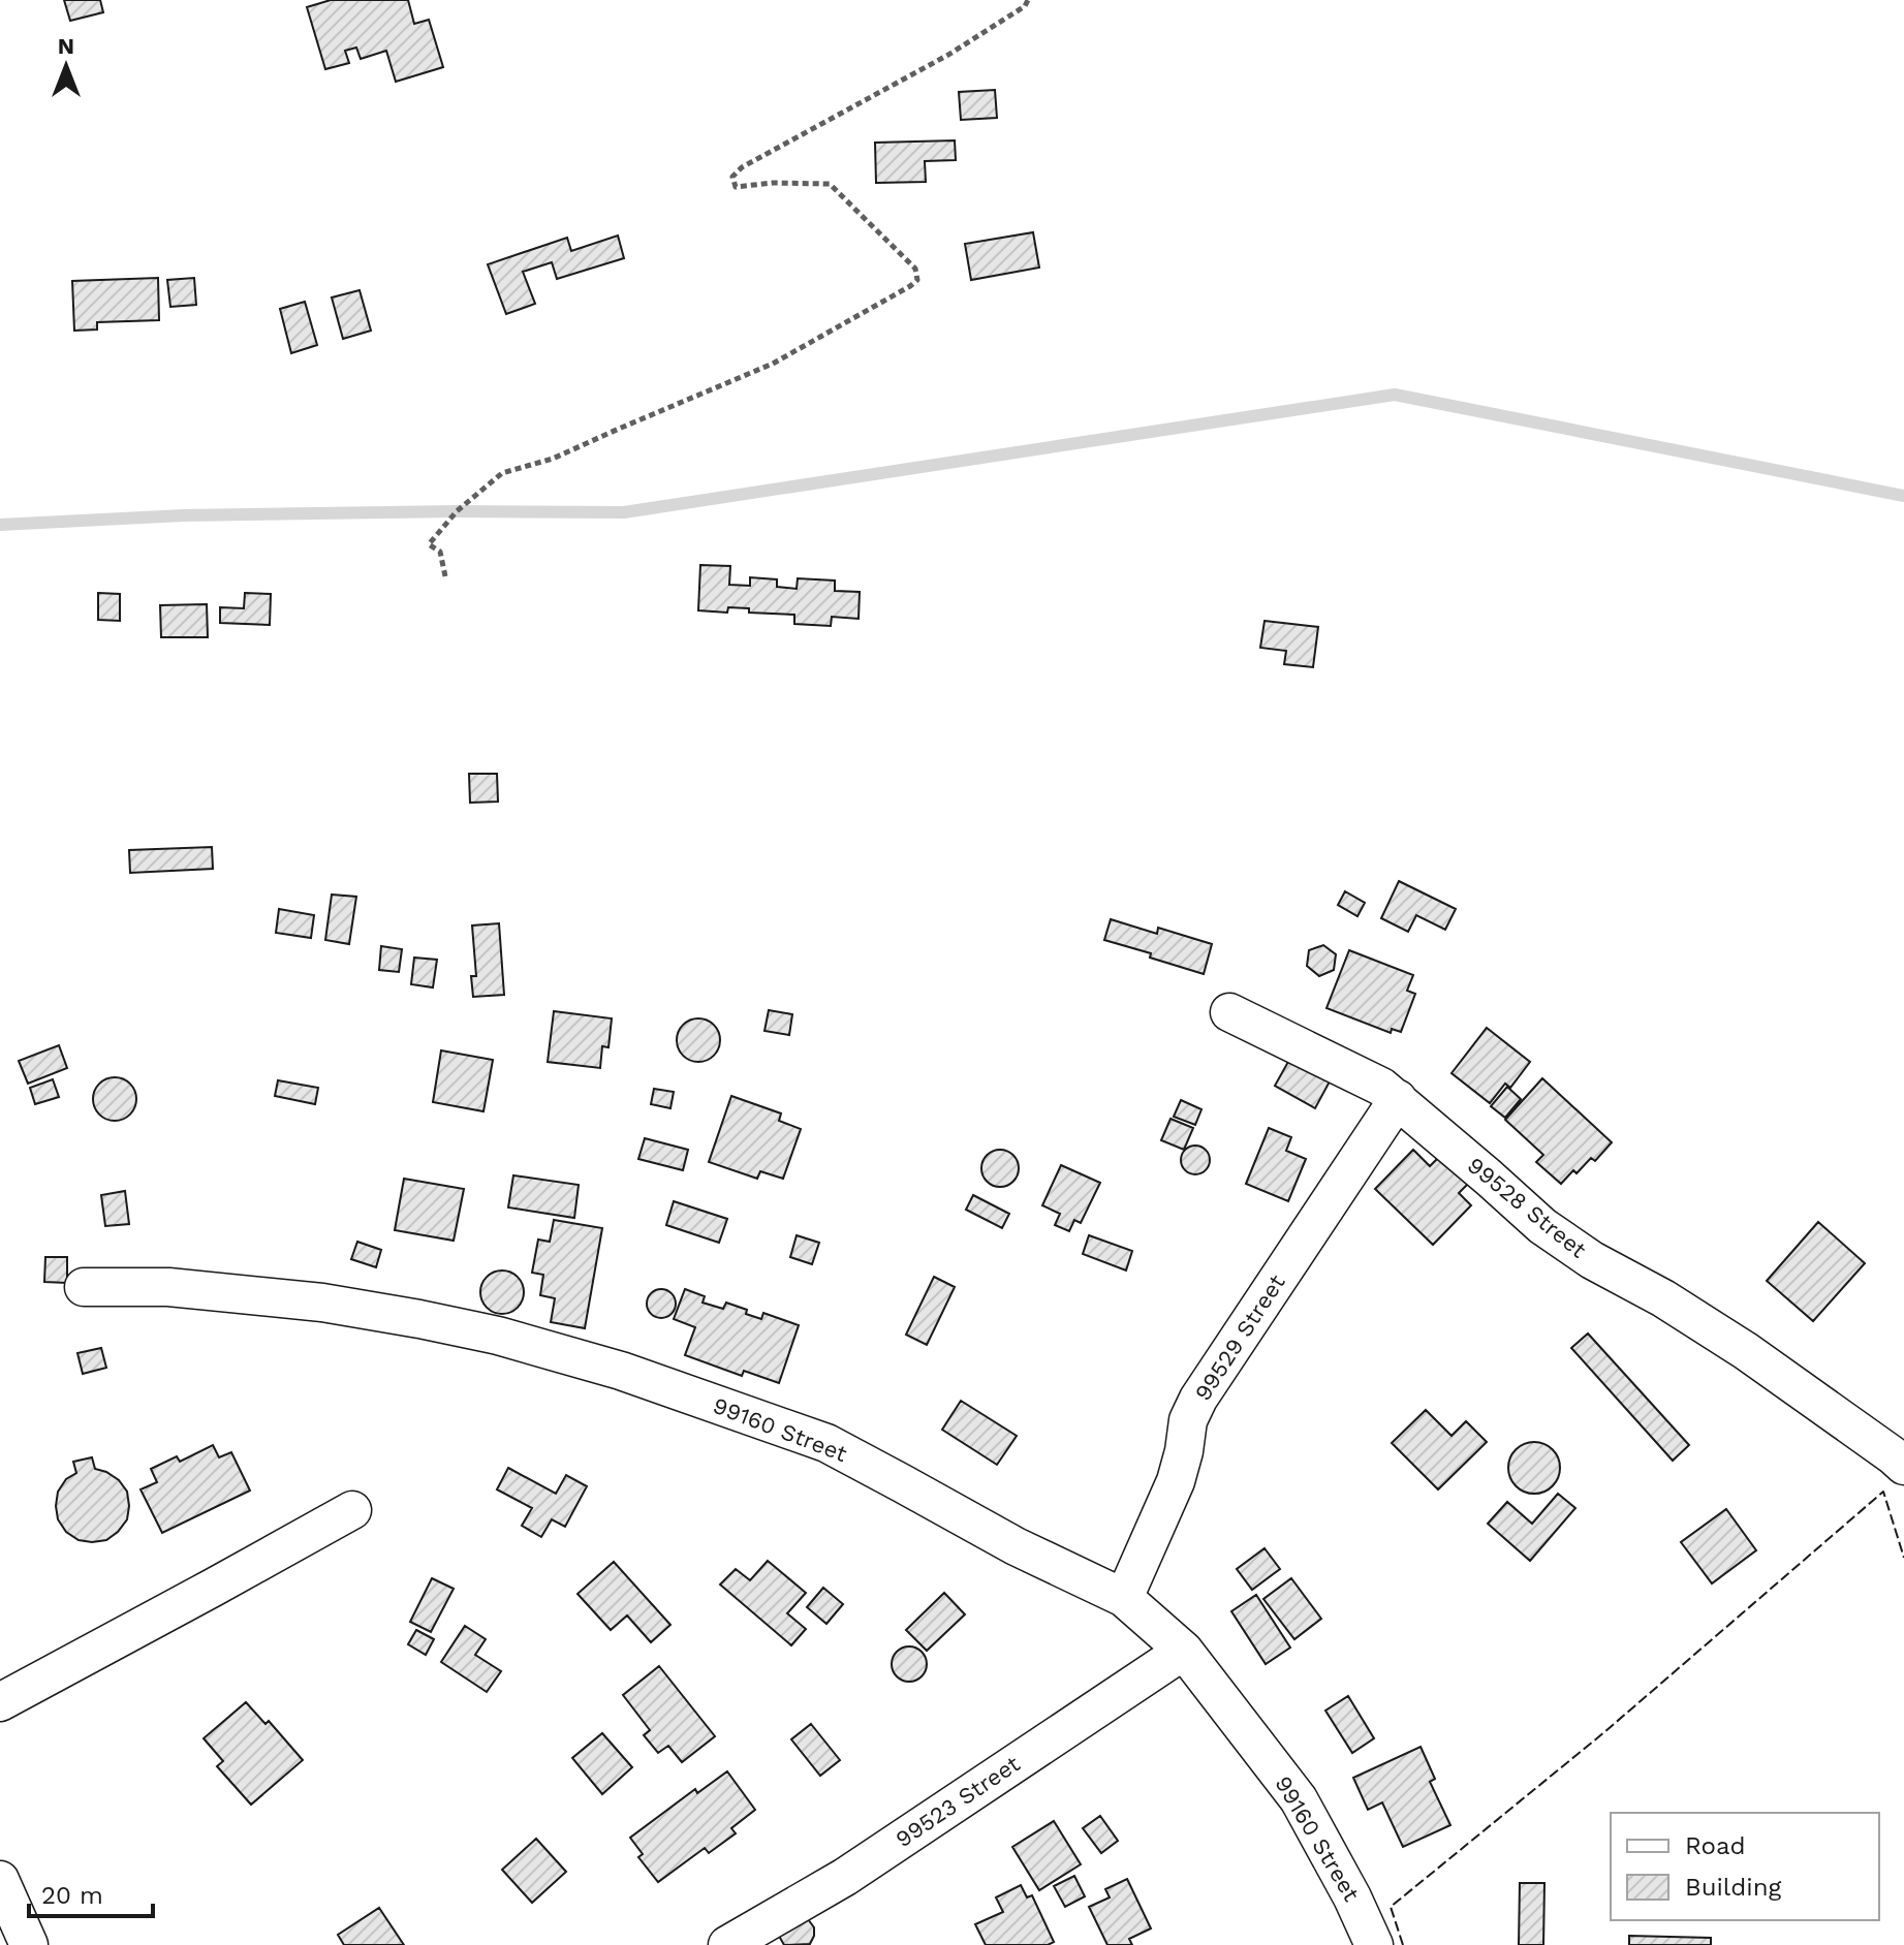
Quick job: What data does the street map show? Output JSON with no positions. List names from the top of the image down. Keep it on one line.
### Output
{"streets":{"street":["99528 Street","99529 Street","99160 Street","99523 Street"]},"crossings":[["99528 Street","99529 Street"],["99529 Street","99160 Street"],["99160 Street","99523 Street"]],"legend":["Road","Building"],"scale_bar":"20 m","north":"top"}
